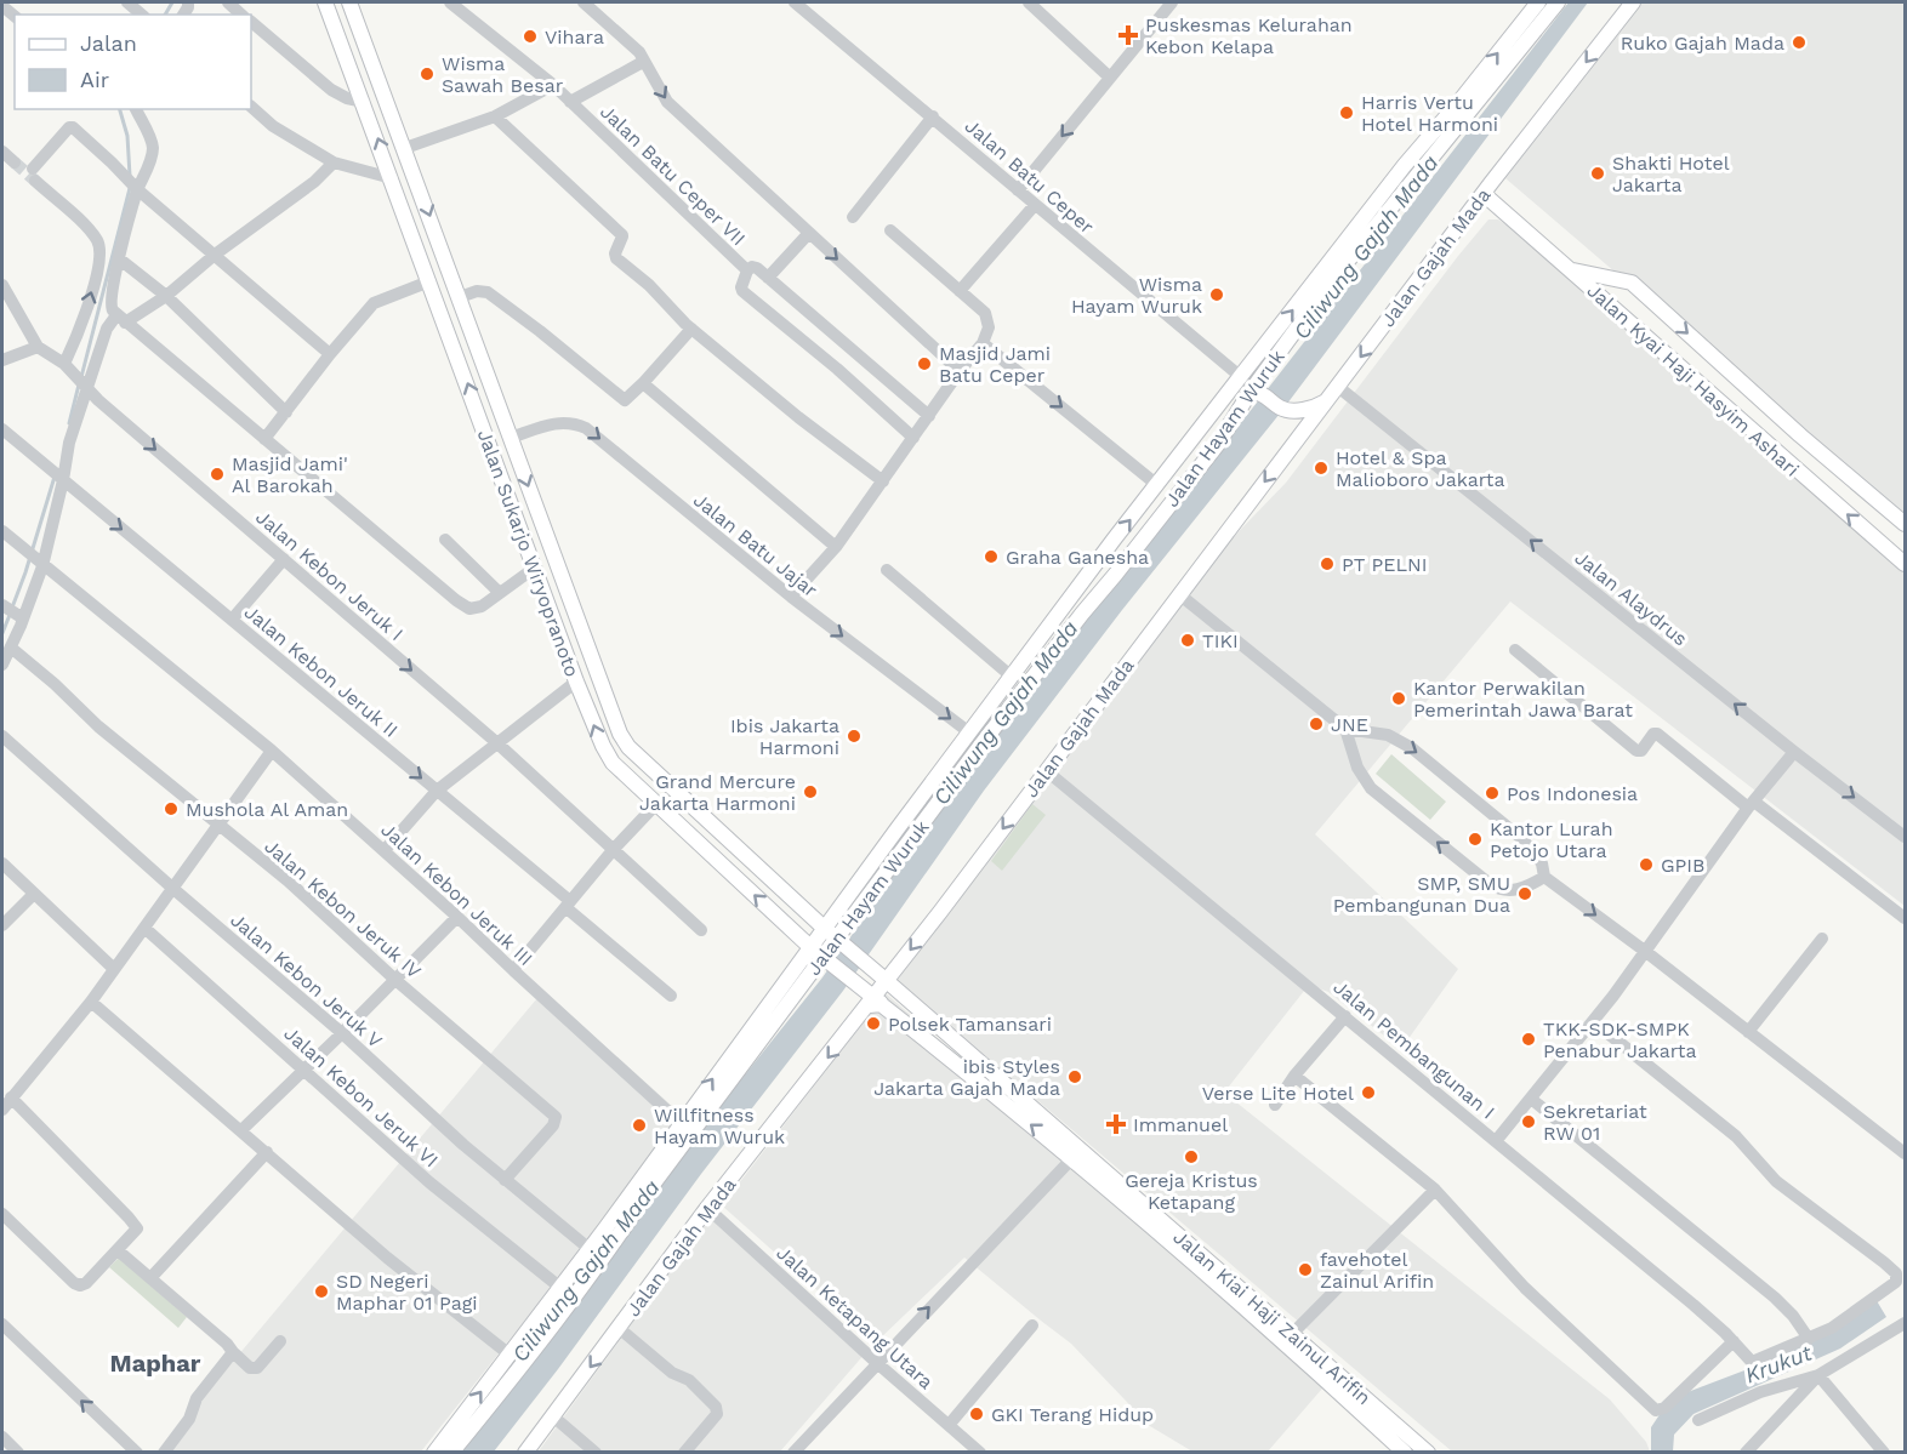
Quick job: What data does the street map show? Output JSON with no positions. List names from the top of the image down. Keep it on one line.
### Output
{"streets":{"main road":["Jalan Gajah Mada","Jalan Kyai Haji Hasyim Ashari","Jalan Hayam Wuruk","Jalan Sukarjo Wiryopranoto","Jalan Kiai Haji Zainul Arifin"],"street":["Jalan Batu Ceper VII","Jalan Batu Ceper","Jalan Batu Jajar","Jalan Kebon Jeruk I","Jalan Alaydrus","Jalan Kebon Jeruk II","Jalan Kebon Jeruk III","Jalan Kebon Jeruk IV","Jalan Kebon Jeruk V","Jalan Pembangunan I","Jalan Kebon Jeruk VI","Jalan Ketapang Utara"]},"crossings":[["Jalan Batu Ceper","Jalan Hayam Wuruk"],["Jalan Gajah Mada","Jalan Kyai Haji Hasyim Ashari"],["Jalan Gajah Mada","Jalan Sukarjo Wiryopranoto"],["Jalan Gajah Mada","Jalan Alaydrus"],["Jalan Gajah Mada","Jalan Pembangunan I"],["Jalan Gajah Mada","Jalan Ketapang Utara"],["Jalan Gajah Mada","Jalan Kiai Haji Zainul Arifin"],["Jalan Hayam Wuruk","Jalan Batu Jajar"],["Jalan Hayam Wuruk","Jalan Sukarjo Wiryopranoto"],["Jalan Hayam Wuruk","Jalan Kebon Jeruk III"],["Jalan Hayam Wuruk","Jalan Kebon Jeruk V"],["Jalan Hayam Wuruk","Jalan Kebon Jeruk VI"],["Jalan Batu Jajar","Jalan Sukarjo Wiryopranoto"],["Jalan Sukarjo Wiryopranoto","Jalan Kiai Haji Zainul Arifin"],["Jalan Kebon Jeruk IV","Jalan Kebon Jeruk V"]],"one_way":["Jalan Gajah Mada","Jalan Kebon Jeruk II"],"districts":["Maphar"],"water":["Ciliwung Gajah Mada","Krukut"],"places":{"health":["Puskesmas Kelurahan Kebon Kelapa","Immanuel"],"other":["Vihara","Ruko Gajah Mada","Wisma Sawah Besar","Harris Vertu Hotel Harmoni","Shakti Hotel Jakarta","Wisma Hayam Wuruk","Masjid Jami Batu Ceper","Hotel & Spa Malioboro Jakarta","Masjid Jami' Al Barokah","Graha Ganesha","PT PELNI","TIKI","Kantor Perwakilan Pemerintah Jawa Barat","JNE","Ibis Jakarta Harmoni","Grand Mercure Jakarta Harmoni","Pos Indonesia","Mushola Al Aman","Kantor Lurah Petojo Utara","GPIB","SMP, SMU Pembangunan Dua","Polsek Tamansari","TKK-SDK-SMPK Penabur Jakarta","ibis Styles Jakarta Gajah Mada","Verse Lite Hotel","Sekretariat RW 01","Willfitness Hayam Wuruk","Gereja Kristus Ketapang","favehotel Zainul Arifin","SD Negeri Maphar 01 Pagi","GKI Terang Hidup"]},"legend":["Jalan","Air"]}
